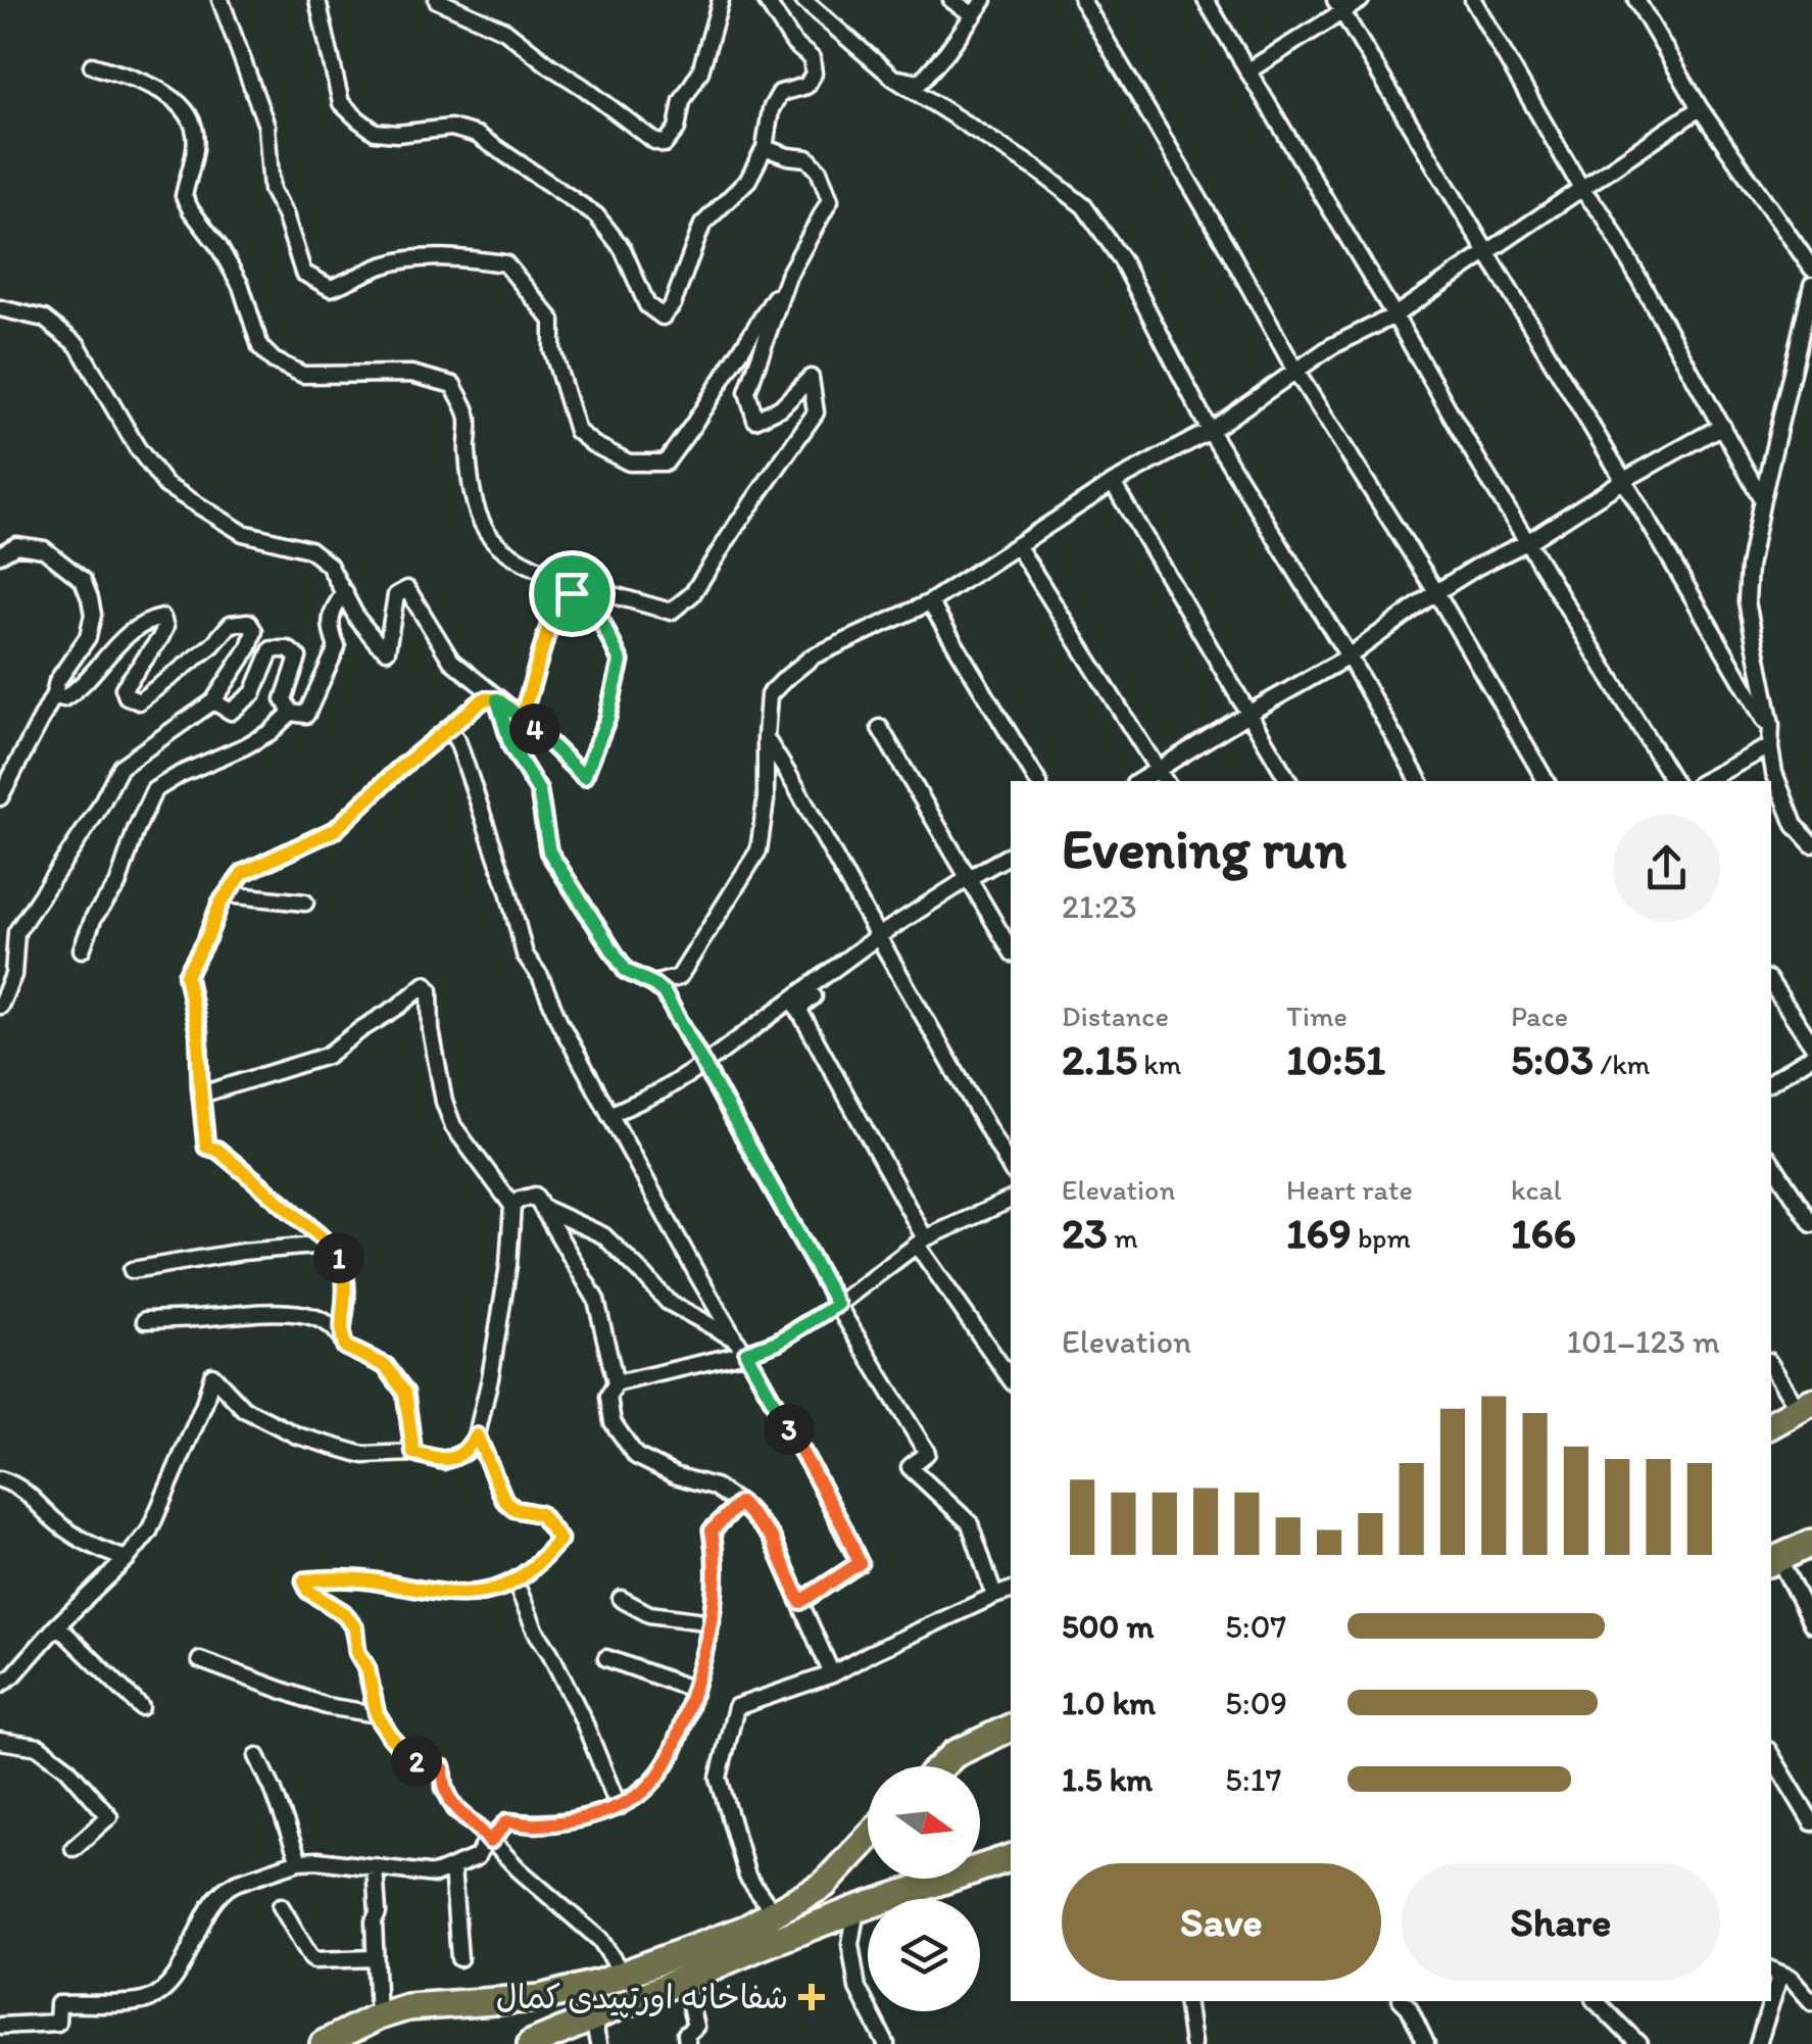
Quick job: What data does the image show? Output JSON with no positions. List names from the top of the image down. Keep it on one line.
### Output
{"places":{"health":["شفاخانه اورتپیدی کمال"]},"north":"right","page":{"pins":["4","1","3","2"],"heading":["Evening run","21:23"],"stats":[["Distance","2.15 km"],["Time","10:51"],["Pace","5:03 /km"],["Elevation","23 m"],["Heart rate","169 bpm"],["kcal","166"]],"chart":["Elevation","101–123 m"],"list":[{"name":"500 m","note":"5:07"},{"name":"1.0 km","note":"5:09"},{"name":"1.5 km","note":"5:17"}],"buttons":["Save","Share"]}}
